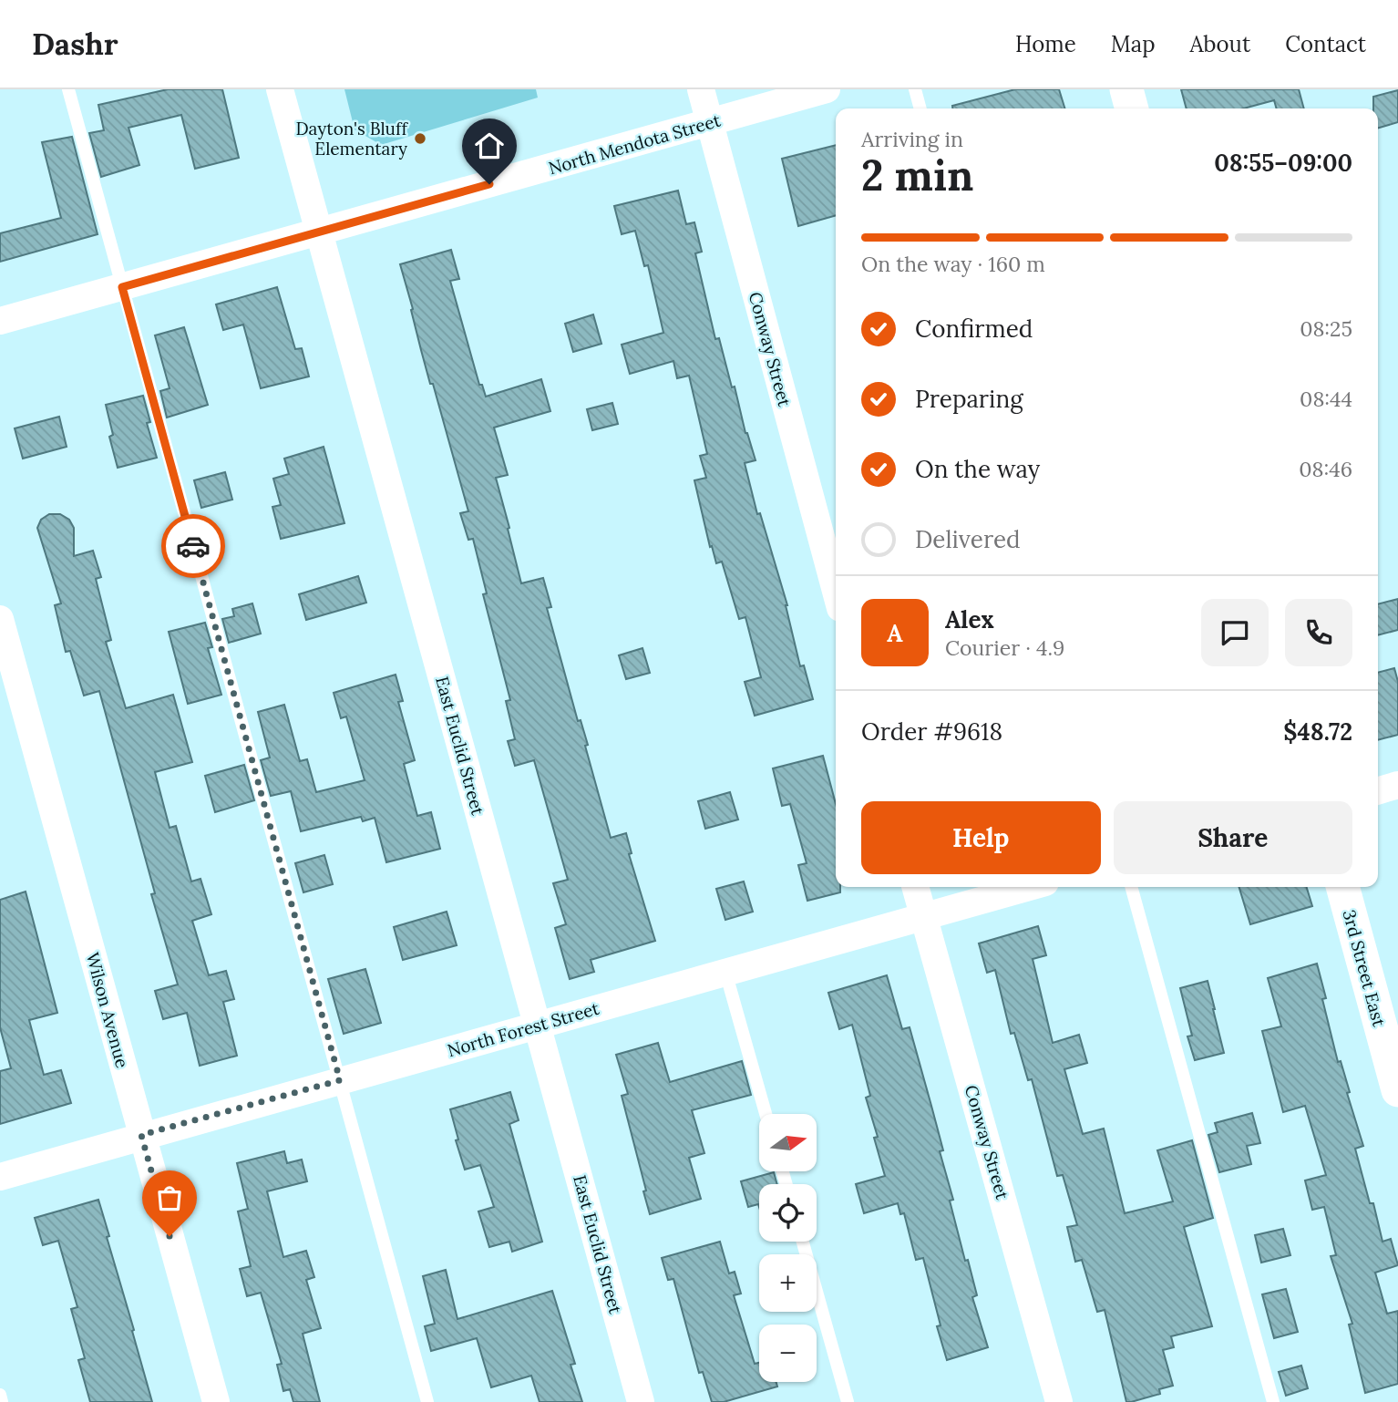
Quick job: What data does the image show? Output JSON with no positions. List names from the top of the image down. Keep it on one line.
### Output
{"streets":{"street":["North Mendota Street","Conway Street","East Euclid Street","3rd Street East","Wilson Avenue","North Forest Street"]},"crossings":[["North Mendota Street","Conway Street"],["North Mendota Street","East Euclid Street"],["Conway Street","North Forest Street"],["East Euclid Street","North Forest Street"],["Wilson Avenue","North Forest Street"]],"places":["Dayton's Bluff Elementary"],"north":"right","page":{"header":"Dashr","nav":["Home","Map","About","Contact"],"heading":["2 min","Arriving in","08:55–09:00"],"panel":["Alex","Courier · 4.9","Order #9618","$48.72"],"bar":"On the way · 160 m","list":[["Confirmed","08:25"],["Preparing","08:44"],["On the way","08:46"],"Delivered"],"round":"A","buttons":["Help","Share"],"map_buttons":["+","−"]}}
